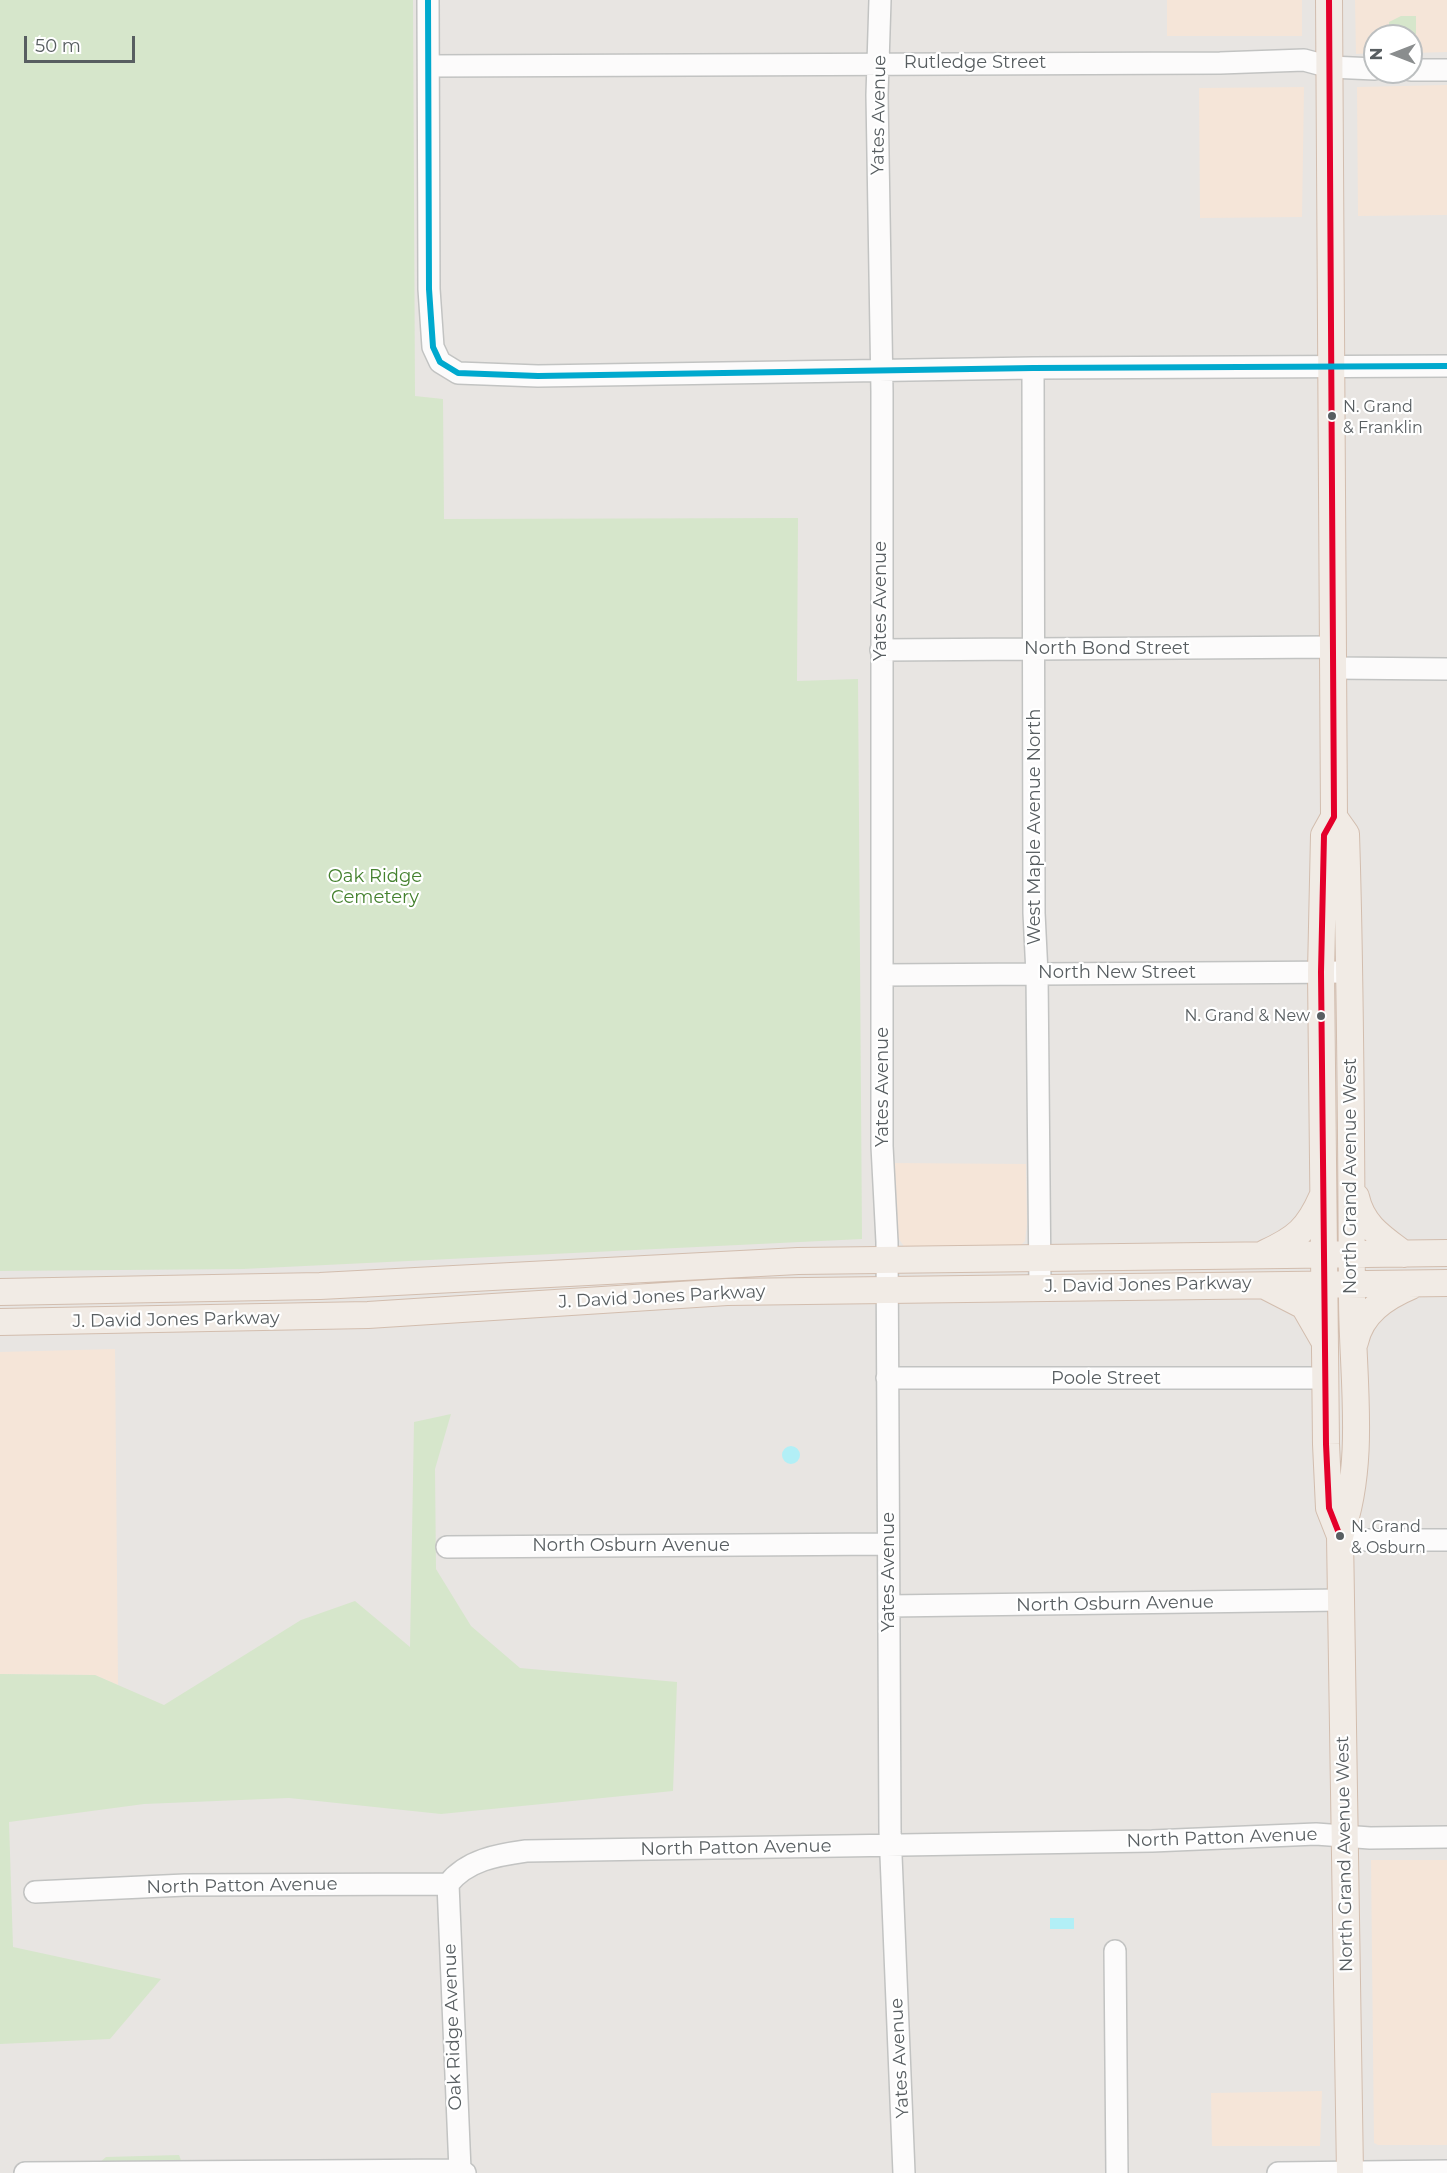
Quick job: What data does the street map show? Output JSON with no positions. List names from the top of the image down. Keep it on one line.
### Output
{"streets":{"main road":["North Grand Avenue West","J. David Jones Parkway"],"street":["Rutledge Street","Yates Avenue","North Bond Street","West Maple Avenue North","North New Street","Poole Street","North Osburn Avenue","North Patton Avenue","Oak Ridge Avenue"]},"crossings":[["Rutledge Street","Yates Avenue"],["Rutledge Street","North Grand Avenue West"],["Yates Avenue","North Bond Street"],["Yates Avenue","North New Street"],["Yates Avenue","J. David Jones Parkway"],["Yates Avenue","Poole Street"],["Yates Avenue","North Osburn Avenue"],["Yates Avenue","North Patton Avenue"],["North Bond Street","West Maple Avenue North"],["North Bond Street","North Grand Avenue West"],["West Maple Avenue North","North New Street"],["West Maple Avenue North","J. David Jones Parkway"],["North New Street","North Grand Avenue West"],["North Grand Avenue West","J. David Jones Parkway"],["North Grand Avenue West","Poole Street"],["North Grand Avenue West","North Osburn Avenue"],["North Grand Avenue West","North Patton Avenue"],["North Patton Avenue","Oak Ridge Avenue"]],"parks":["Oak Ridge Cemetery"],"places":["N. Grand & Franklin","N. Grand & New","N. Grand & Osburn"],"scale_bar":"50 m","north":"left"}
